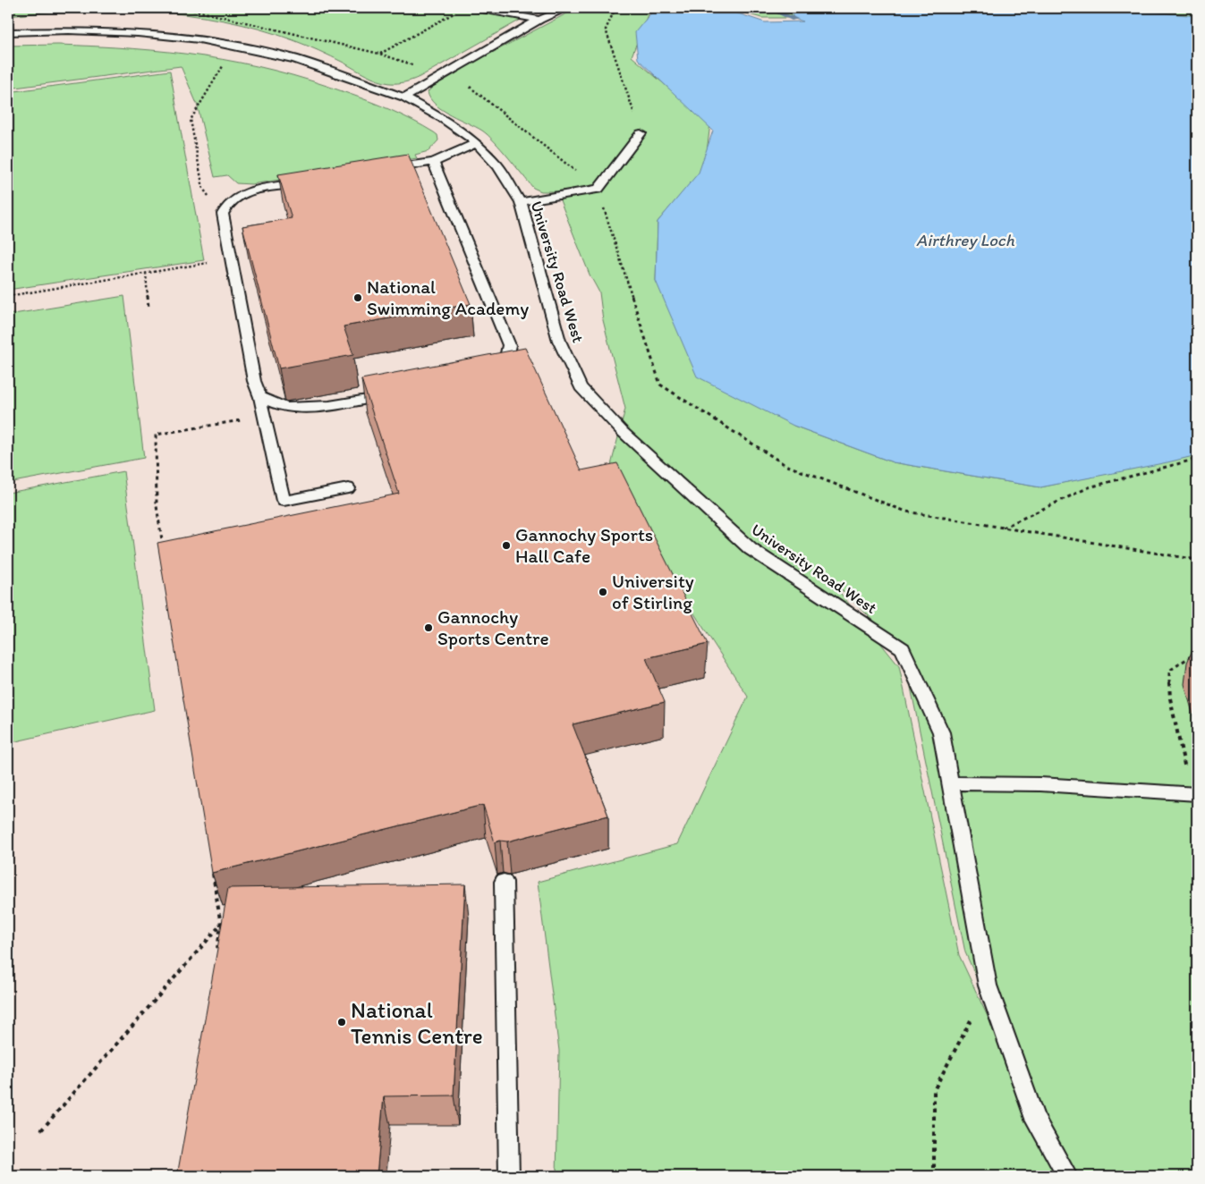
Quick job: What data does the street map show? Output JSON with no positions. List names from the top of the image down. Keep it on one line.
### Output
{"streets":{"lane":["University Road West"]},"water":["Airthrey Loch"],"places":["National Swimming Academy","Gannochy Sports Hall Cafe","University of Stirling","Gannochy Sports Centre","National Tennis Centre"]}
